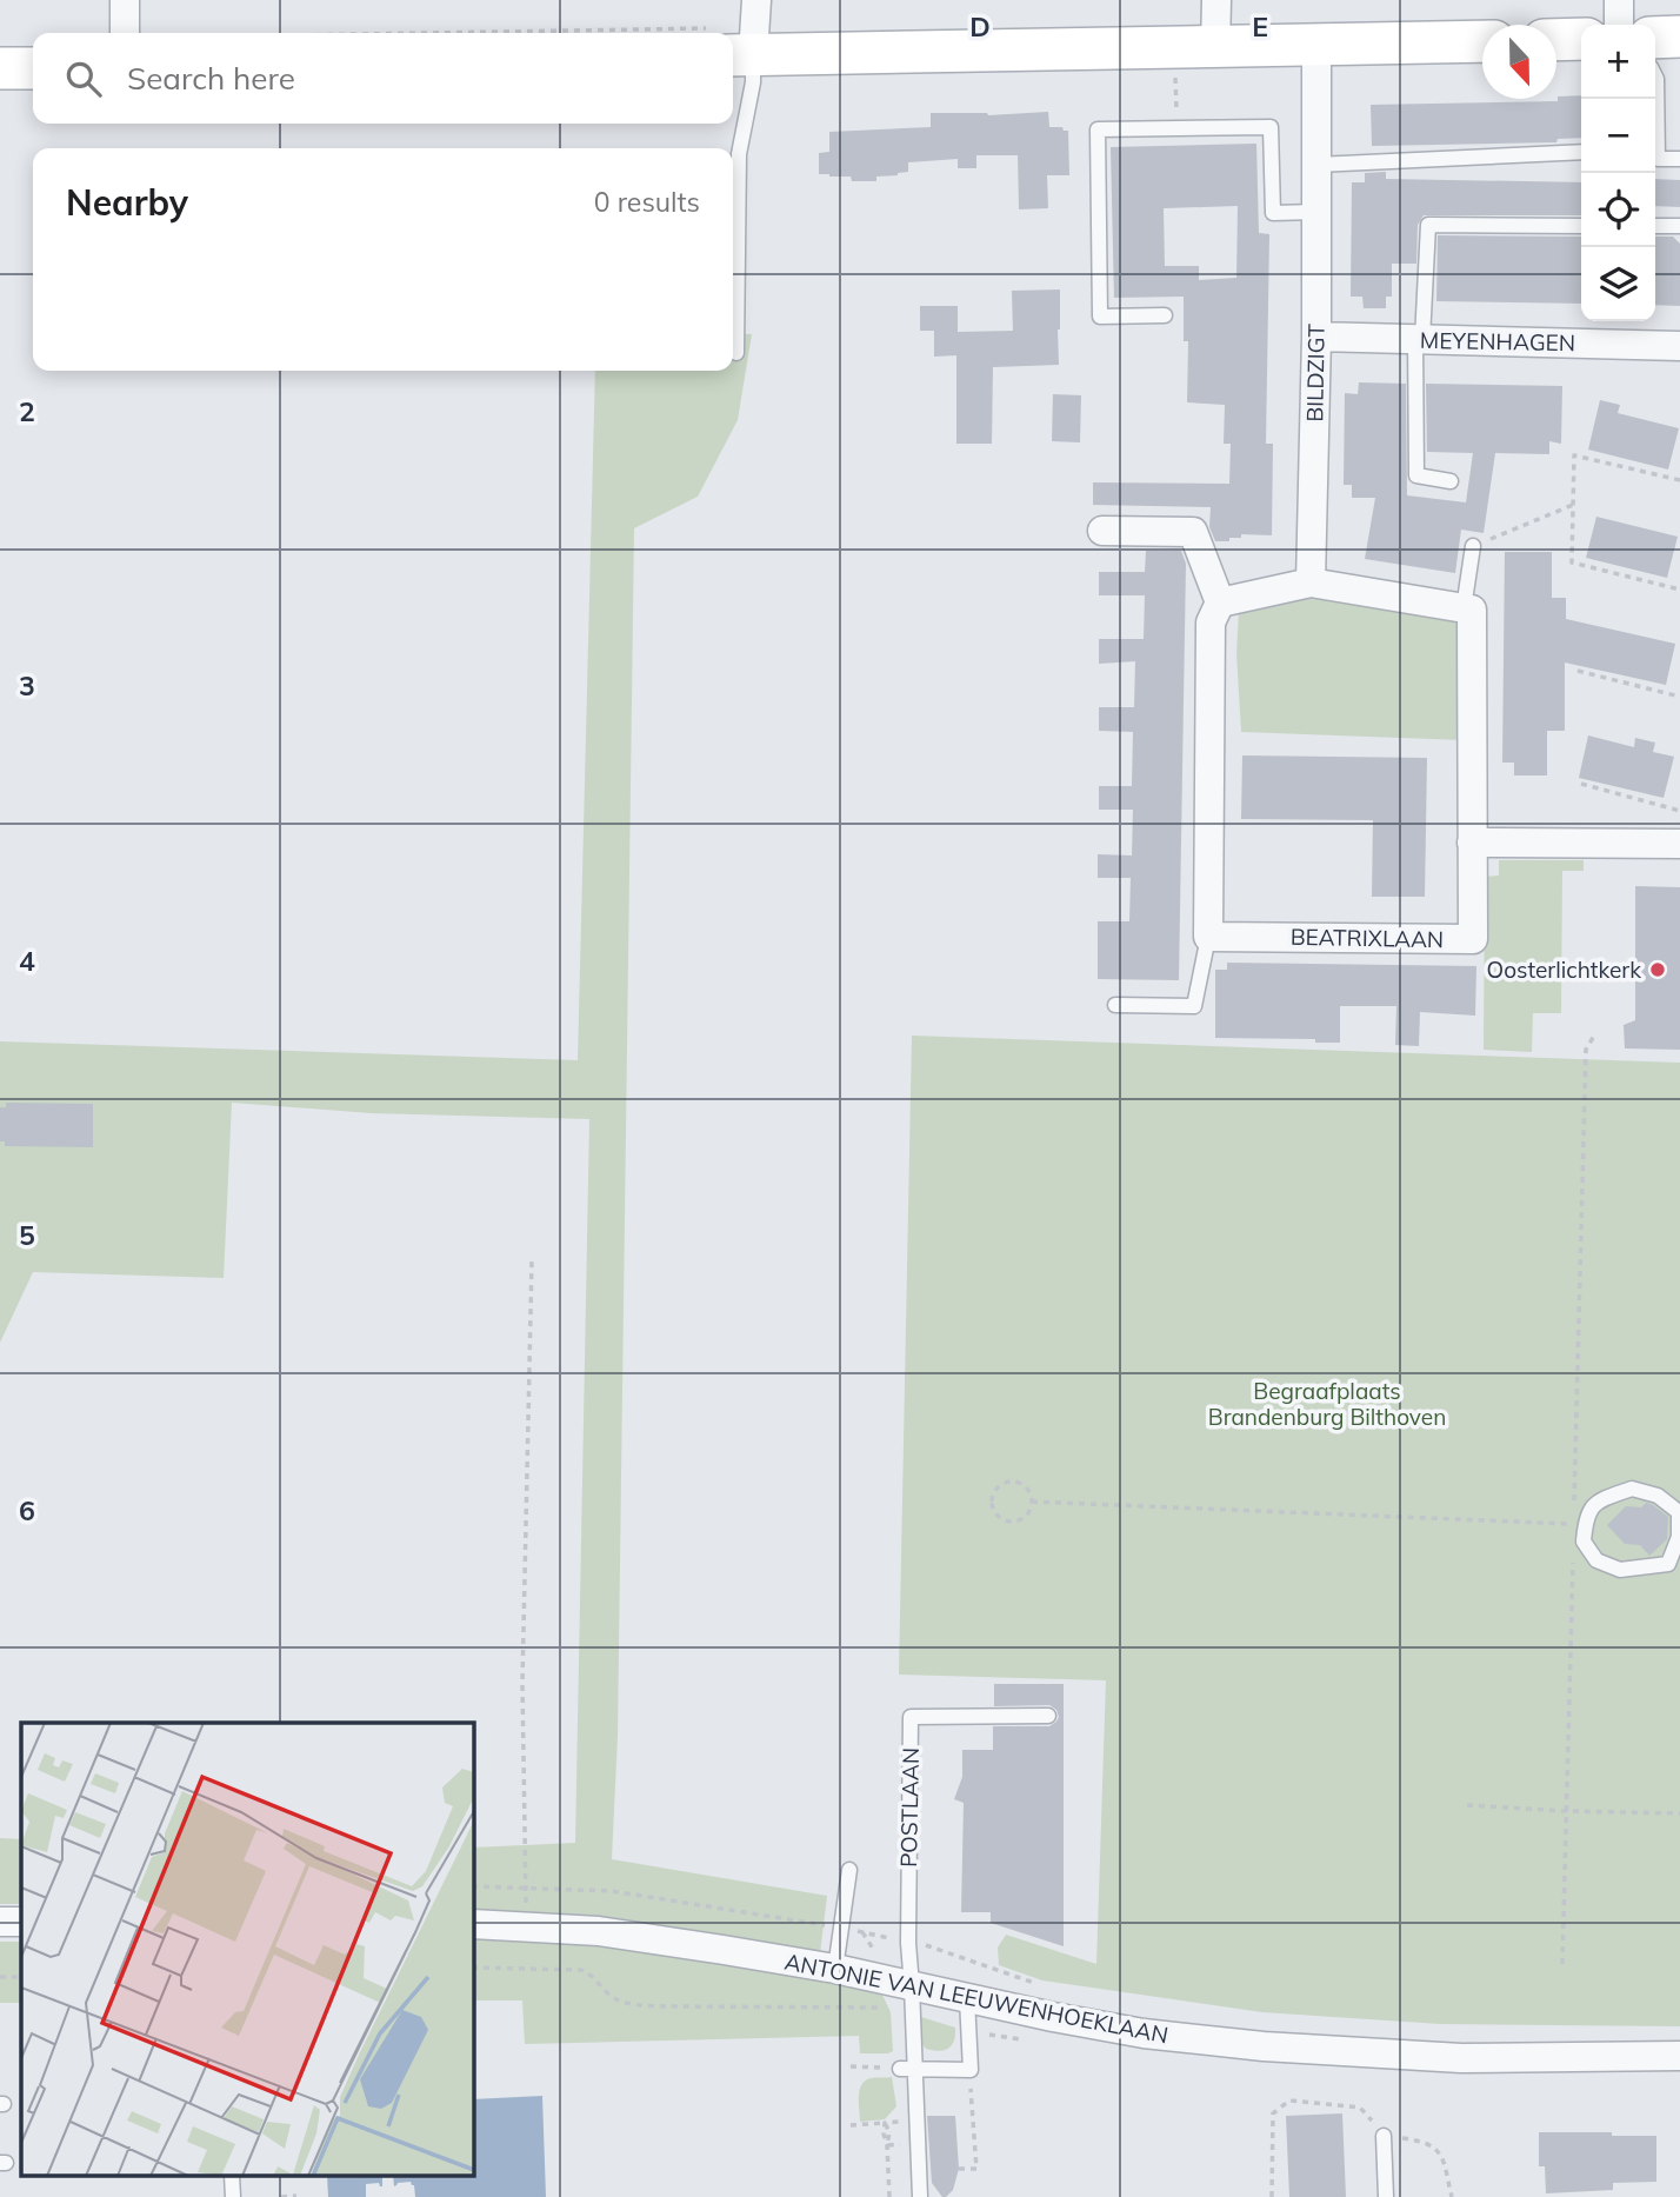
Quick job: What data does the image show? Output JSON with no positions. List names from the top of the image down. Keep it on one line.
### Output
{"streets":{"street":["MEYENHAGEN","BILDZIGT","BEATRIXLAAN","ANTONIE VAN LEEUWENHOEKLAAN"],"lane":["POSTLAAN"]},"crossings":[["MEYENHAGEN","BILDZIGT"],["POSTLAAN","ANTONIE VAN LEEUWENHOEKLAAN"]],"parks":["Begraafplaats Brandenburg Bilthoven"],"places":["Oosterlichtkerk"],"north":"bottom","page":{"map_buttons":["+","−"],"search":"Search here","heading":["Nearby","0 results"]},"grid":{"columns":["D","E"],"rows":["2","3","4","5","6"]}}
